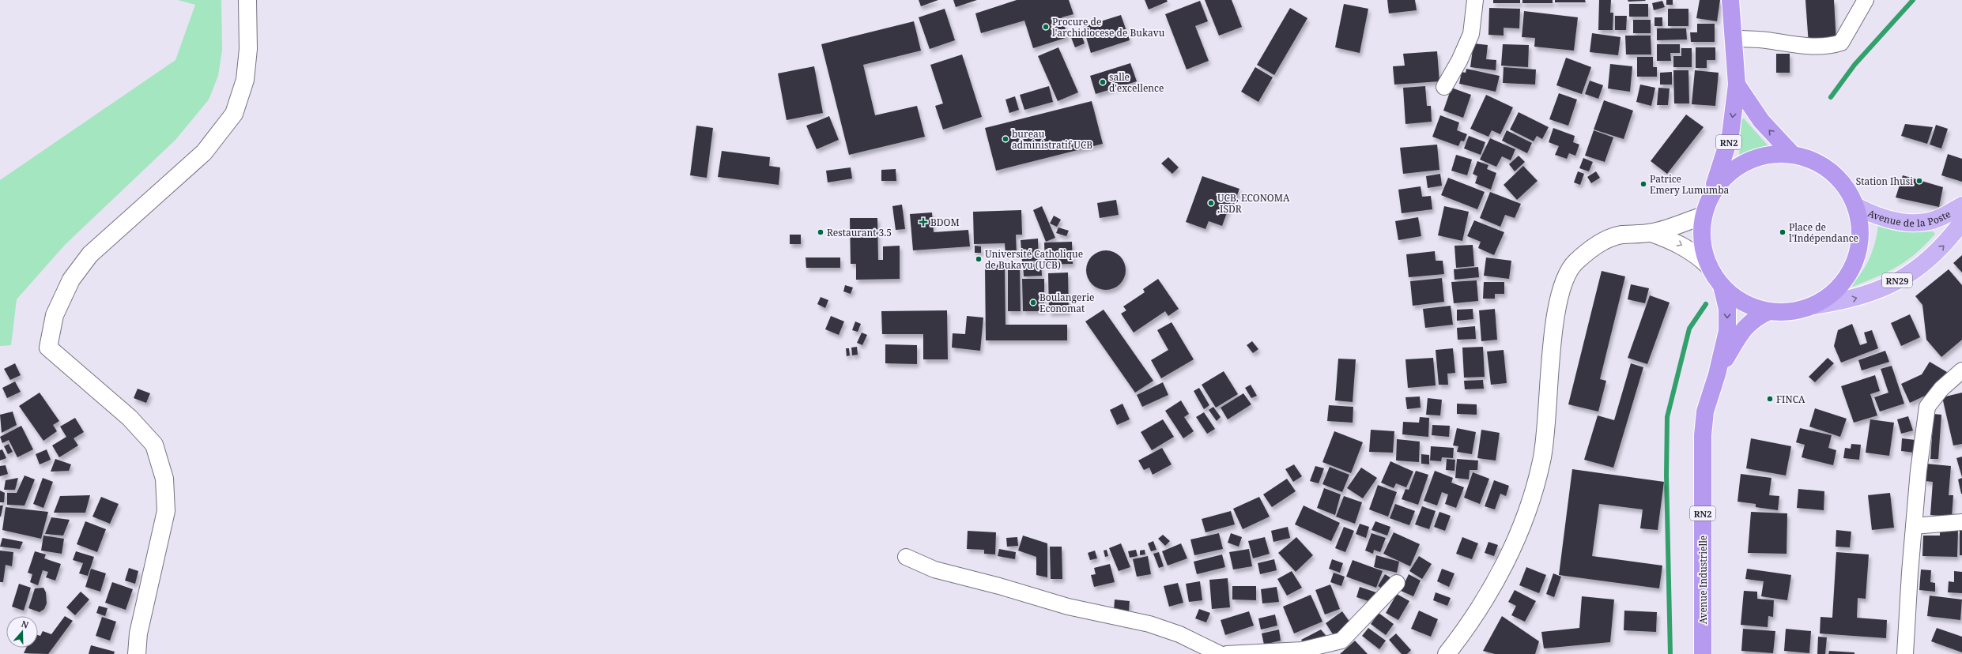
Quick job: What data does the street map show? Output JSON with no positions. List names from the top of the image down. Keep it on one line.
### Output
{"streets":{"highway":["RN2","Avenue Industrielle"],"main road":["Avenue de la Poste","RN29"]},"places":{"other":["Procure de l'archidiocese de Bukavu","salle d'excellence","bureau administratif UCB","Station Ihusi","Patrice Emery Lumumba","UCB, ECONOMA ,ISDR","Restaurant 3.5","Place de l'Indépendance","Université Catholique de Bukavu (UCB)","Boulangerie Economat","FINCA"],"health":["BDOM"]},"north":"top"}
